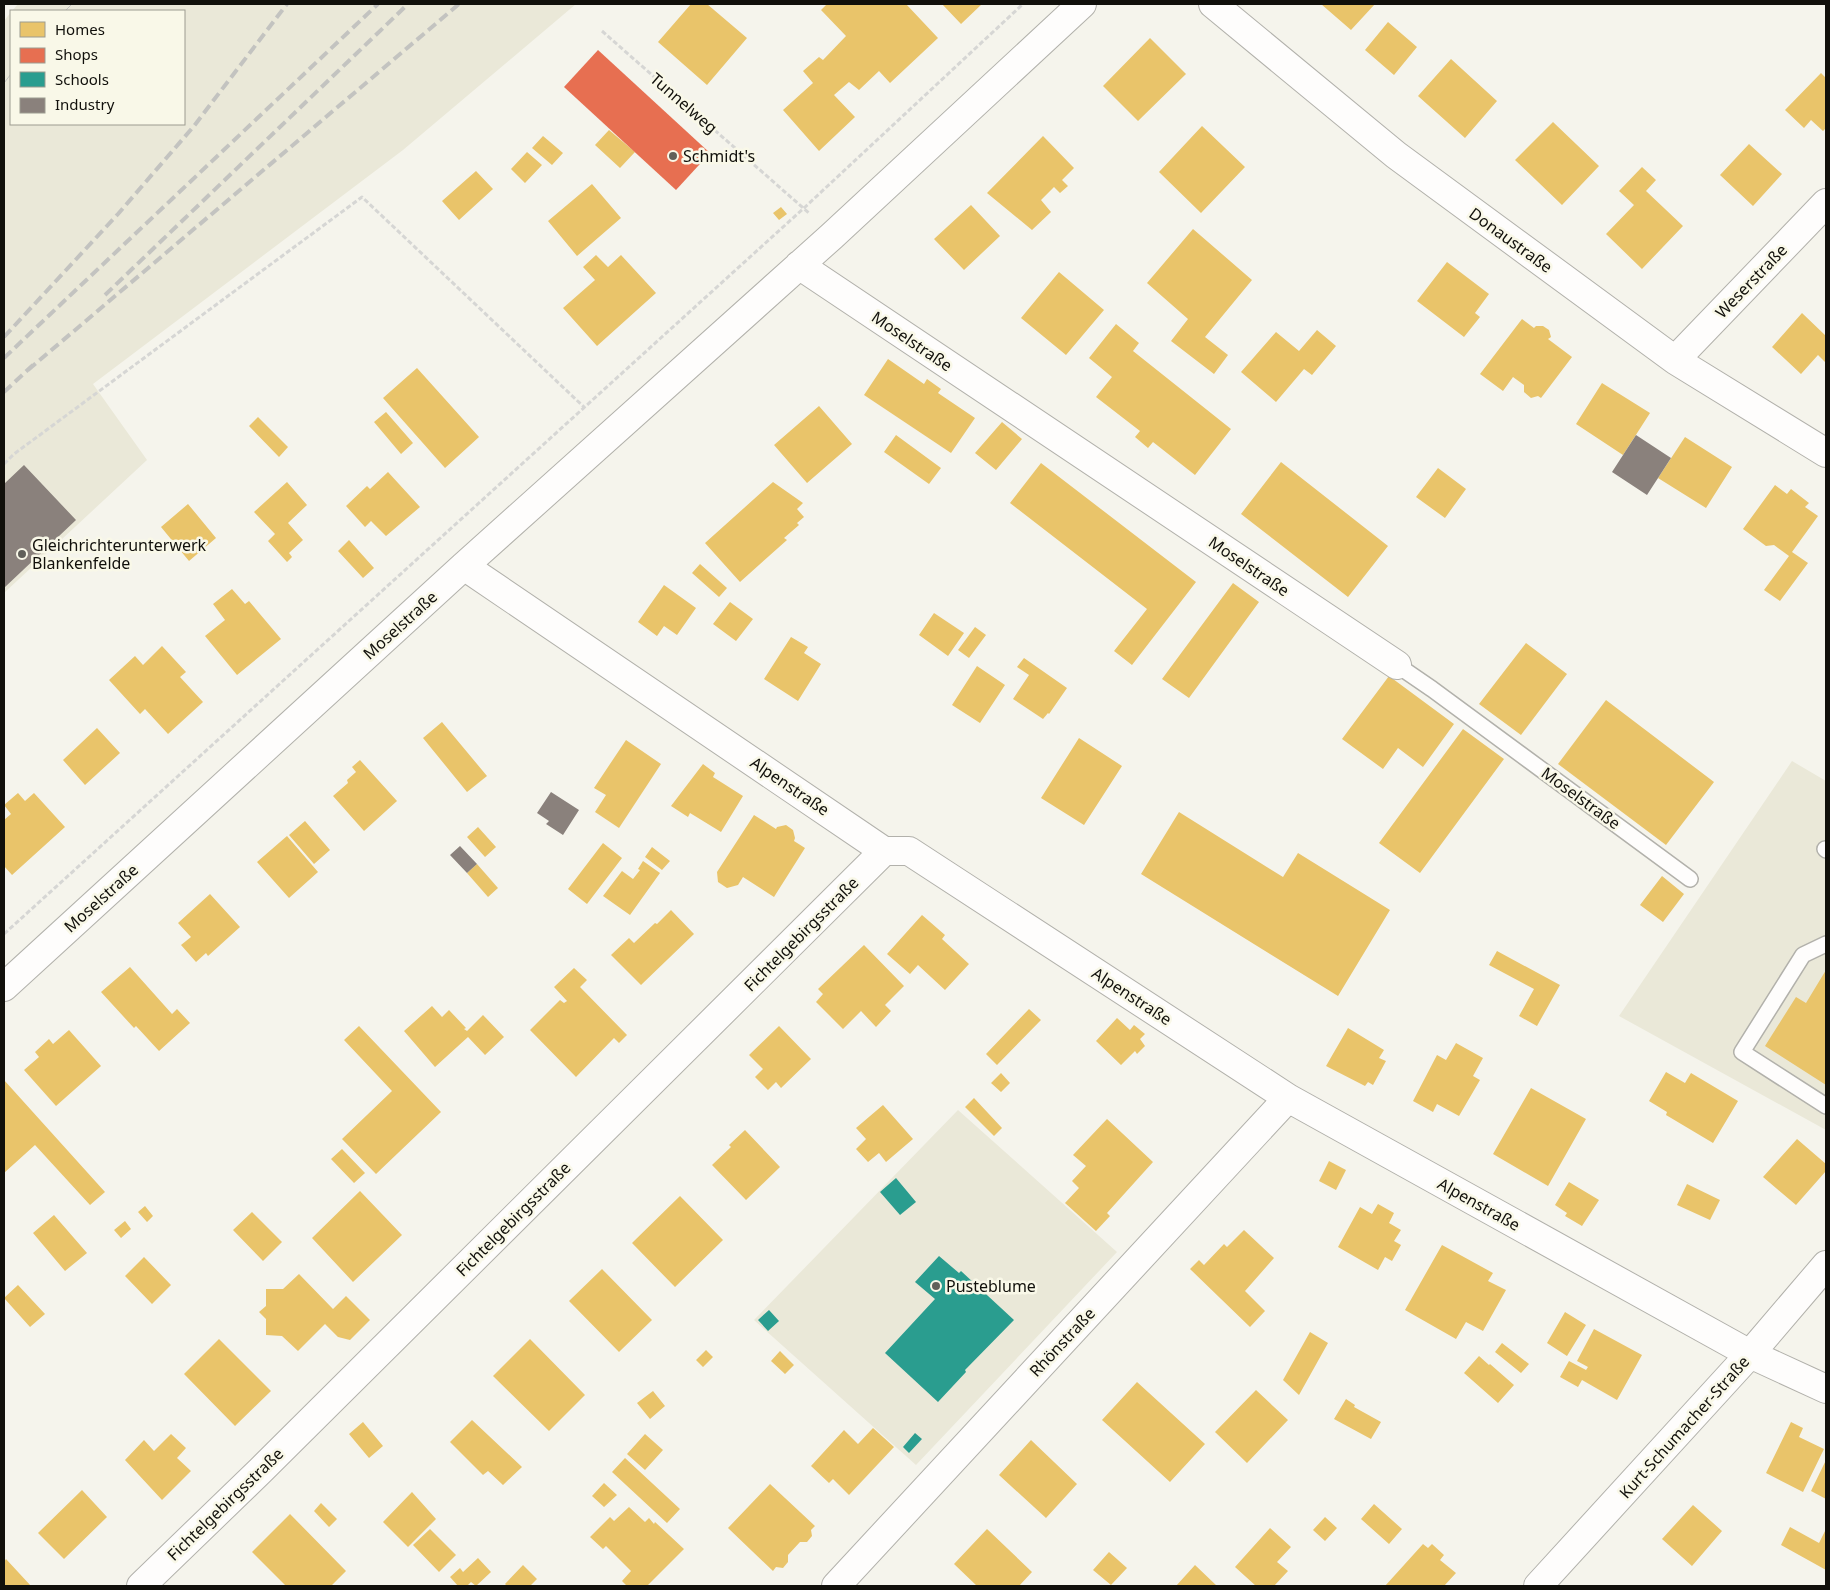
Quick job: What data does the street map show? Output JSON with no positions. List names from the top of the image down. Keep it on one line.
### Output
{"streets":{"street":["Donaustraße","Weserstraße","Moselstraße","Alpenstraße","Fichtelgebirgsstraße","Rhönstraße","Kurt-Schumacher-Straße"],"path":["Tunnelweg"]},"crossings":[["Tunnelweg","Moselstraße"],["Donaustraße","Weserstraße"],["Moselstraße","Alpenstraße"],["Alpenstraße","Fichtelgebirgsstraße"],["Alpenstraße","Rhönstraße"],["Alpenstraße","Kurt-Schumacher-Straße"]],"places":["Schmidt's","Gleichrichterunterwerk Blankenfelde","Pusteblume"],"legend":["Homes","Shops","Schools","Industry"]}
